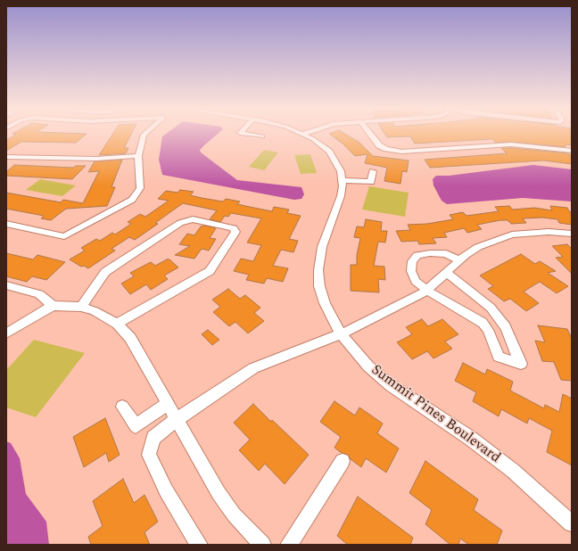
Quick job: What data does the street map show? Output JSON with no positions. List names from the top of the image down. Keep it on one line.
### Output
{"streets":{"street":["Summit Pines Boulevard"]}}
